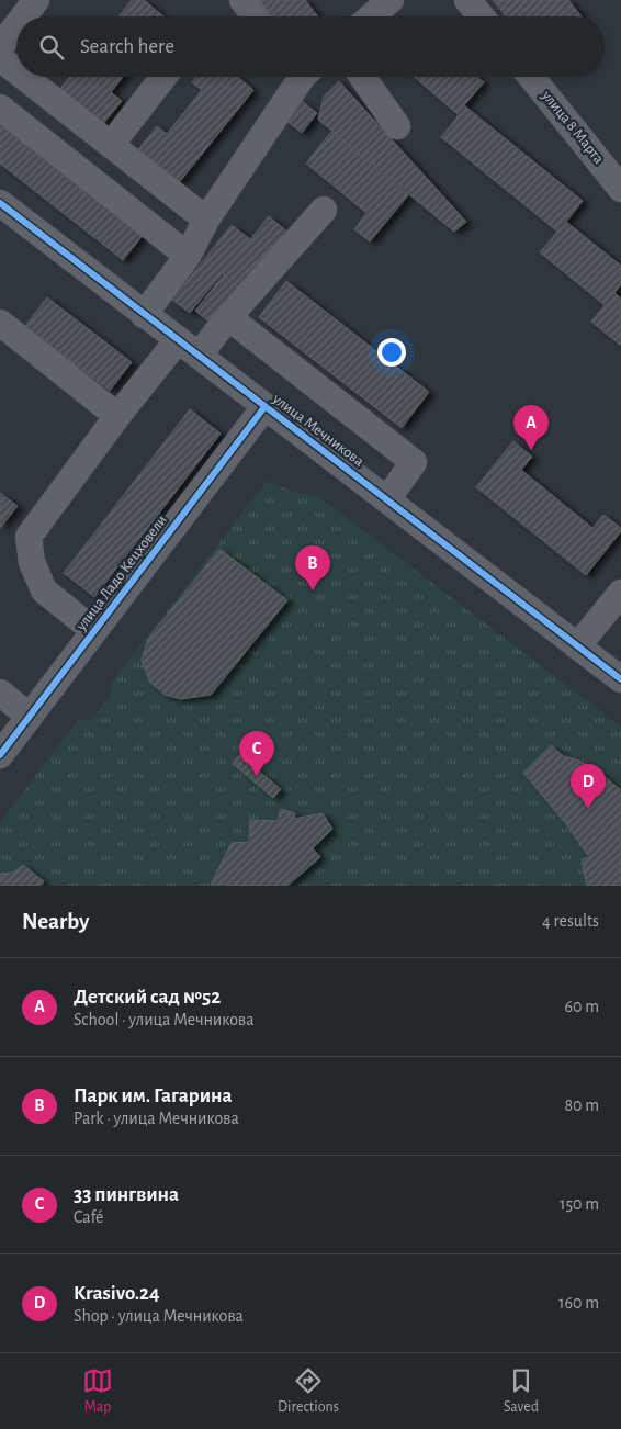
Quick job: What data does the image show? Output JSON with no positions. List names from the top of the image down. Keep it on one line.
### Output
{"streets":{"street":["улица 8 Марта","улица Мечникова","улица Ладо Кецховели"]},"crossings":[["улица Мечникова","улица Ладо Кецховели"]],"page":{"search":"Search here","pins":["A","B","C","D"],"heading":["Nearby","4 results"],"list":[{"mark":"A","name":"Детский сад №52","note":"School · улица Мечникова","value":"60 m"},{"mark":"B","name":"Парк им. Гагарина","note":"Park · улица Мечникова","value":"80 m"},{"mark":"C","name":"33 пингвина","note":"Café","value":"150 m"},{"mark":"D","name":"Krasivo.24","note":"Shop · улица Мечникова","value":"160 m"}],"nav":["Map","Directions","Saved"]}}
